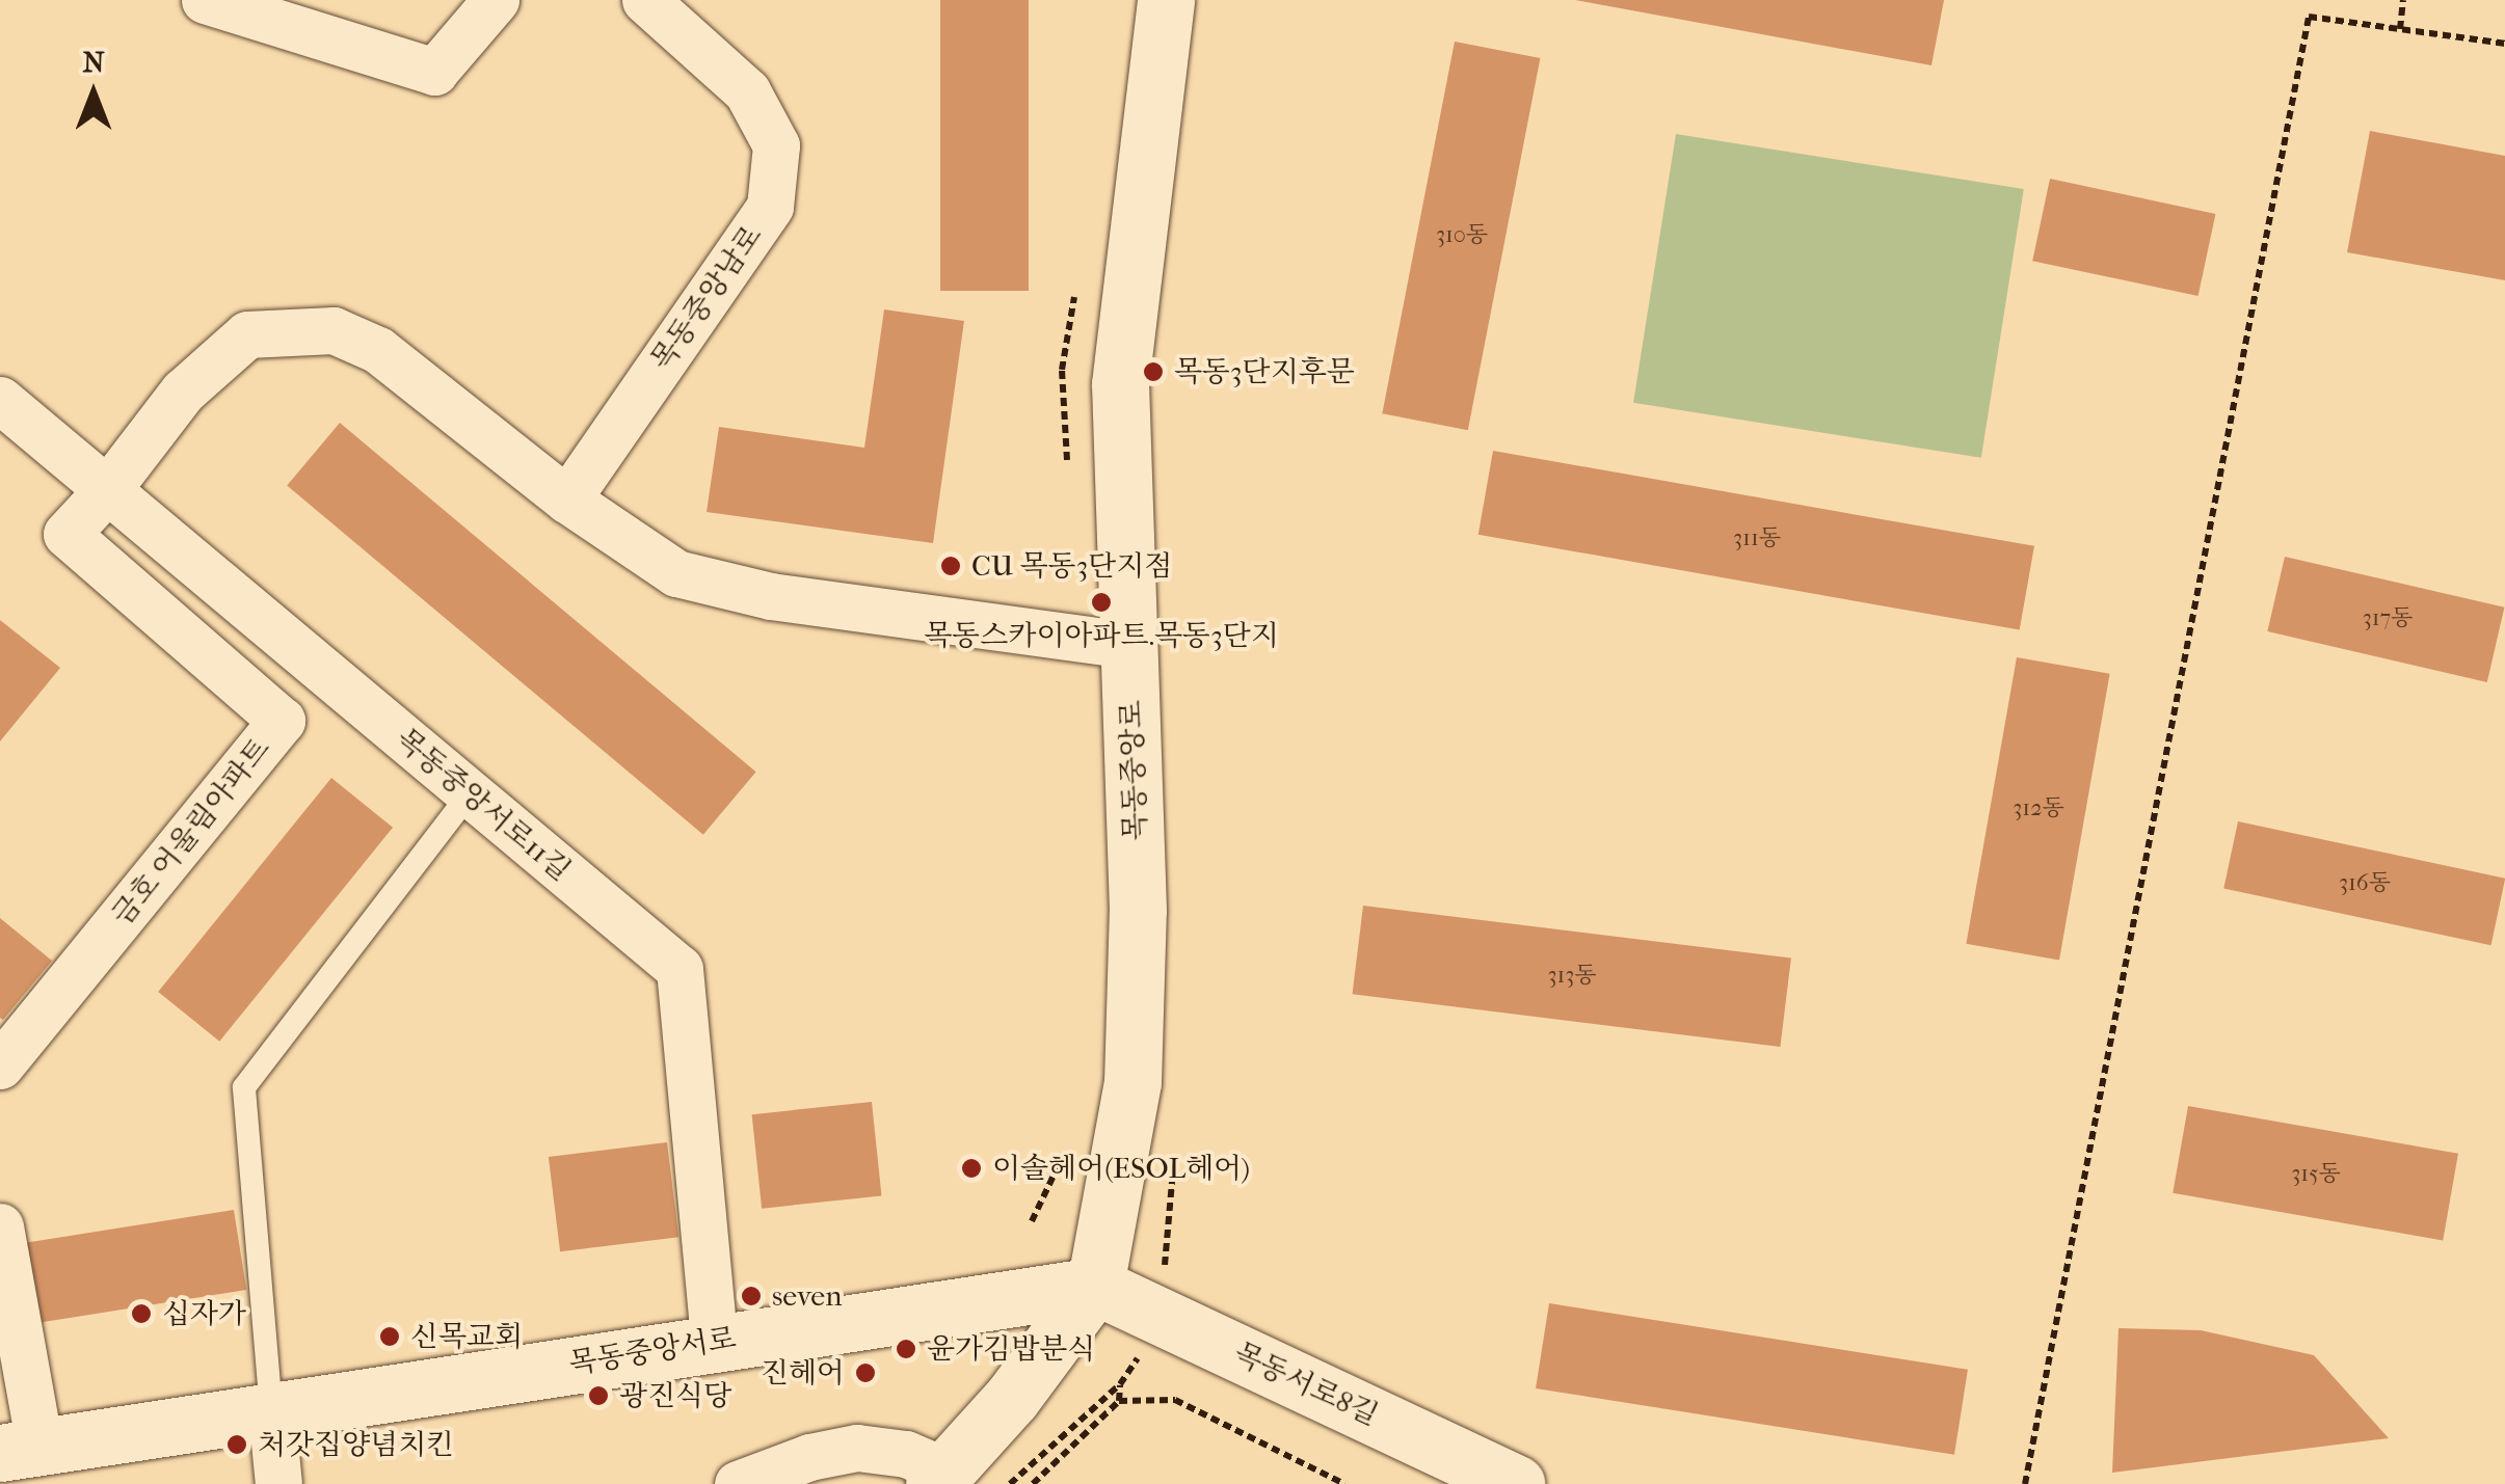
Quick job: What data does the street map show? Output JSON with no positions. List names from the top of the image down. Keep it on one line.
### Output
{"streets":{"street":["목동중앙남로","목동중앙로","목동중앙서로11길","금호 어울림아파트","목동중앙서로","목동서로8길"]},"crossings":[["목동중앙로","목동중앙서로"],["목동중앙로","목동서로8길"],["목동중앙서로11길","금호 어울림아파트"],["목동중앙서로11길","목동중앙서로"],["목동중앙서로","목동서로8길"]],"places":["목동3단지후문","CU 목동3단지점","목동스카이아파트.목동3단지","이솔헤어(ESOL헤어)","seven","십자가","신목교회","윤가김밥분식","진헤어","광진식당","처갓집양념치킨"],"house_numbers":["310동","311동","317동","312동","316동","313동","315동"],"north":"top"}
